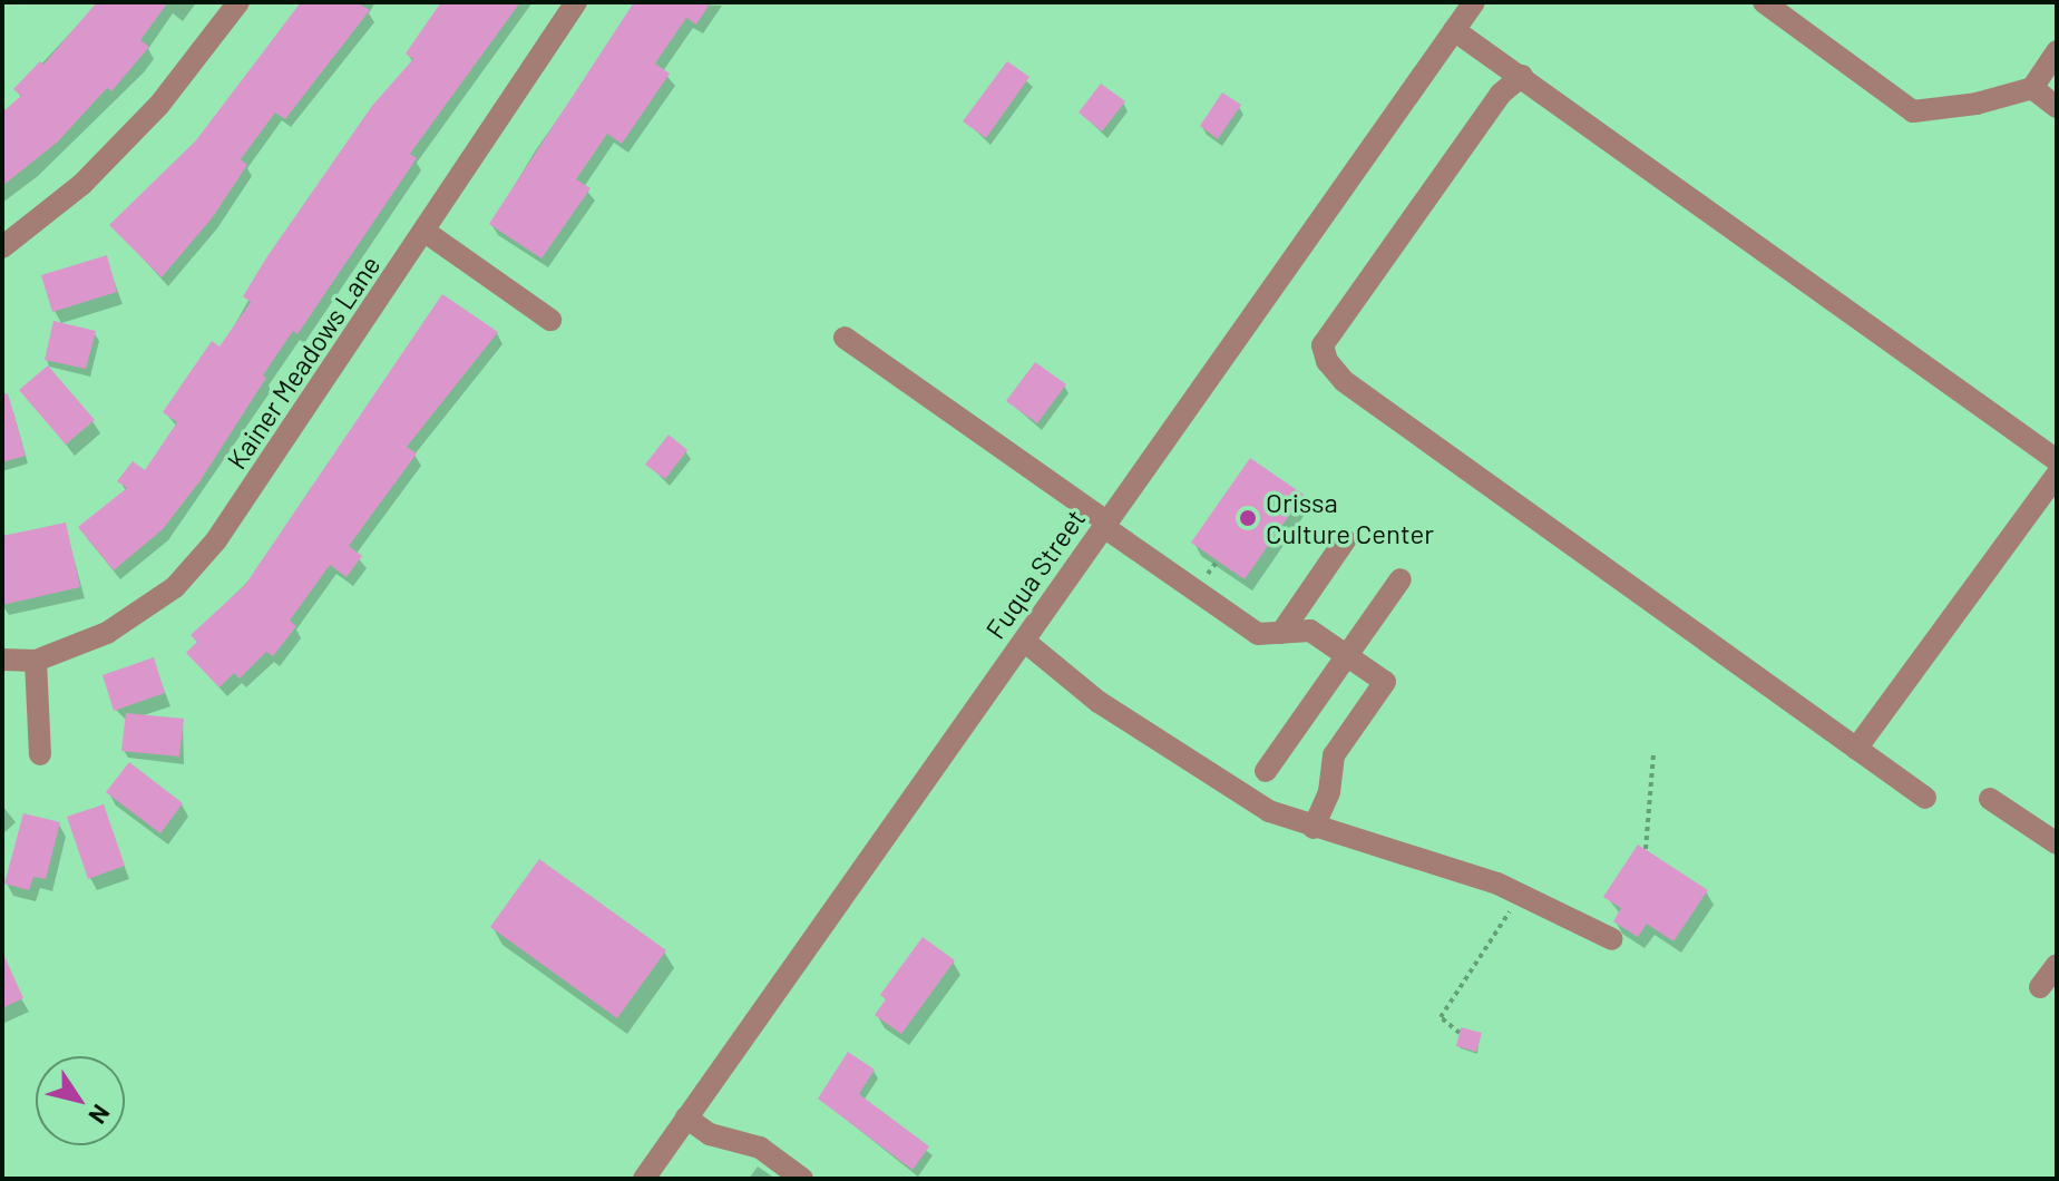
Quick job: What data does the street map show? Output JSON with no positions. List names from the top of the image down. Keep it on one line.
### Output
{"streets":{"street":["Kainer Meadows Lane","Fuqua Street"]},"places":["Orissa Culture Center"],"north":"bottom right"}
